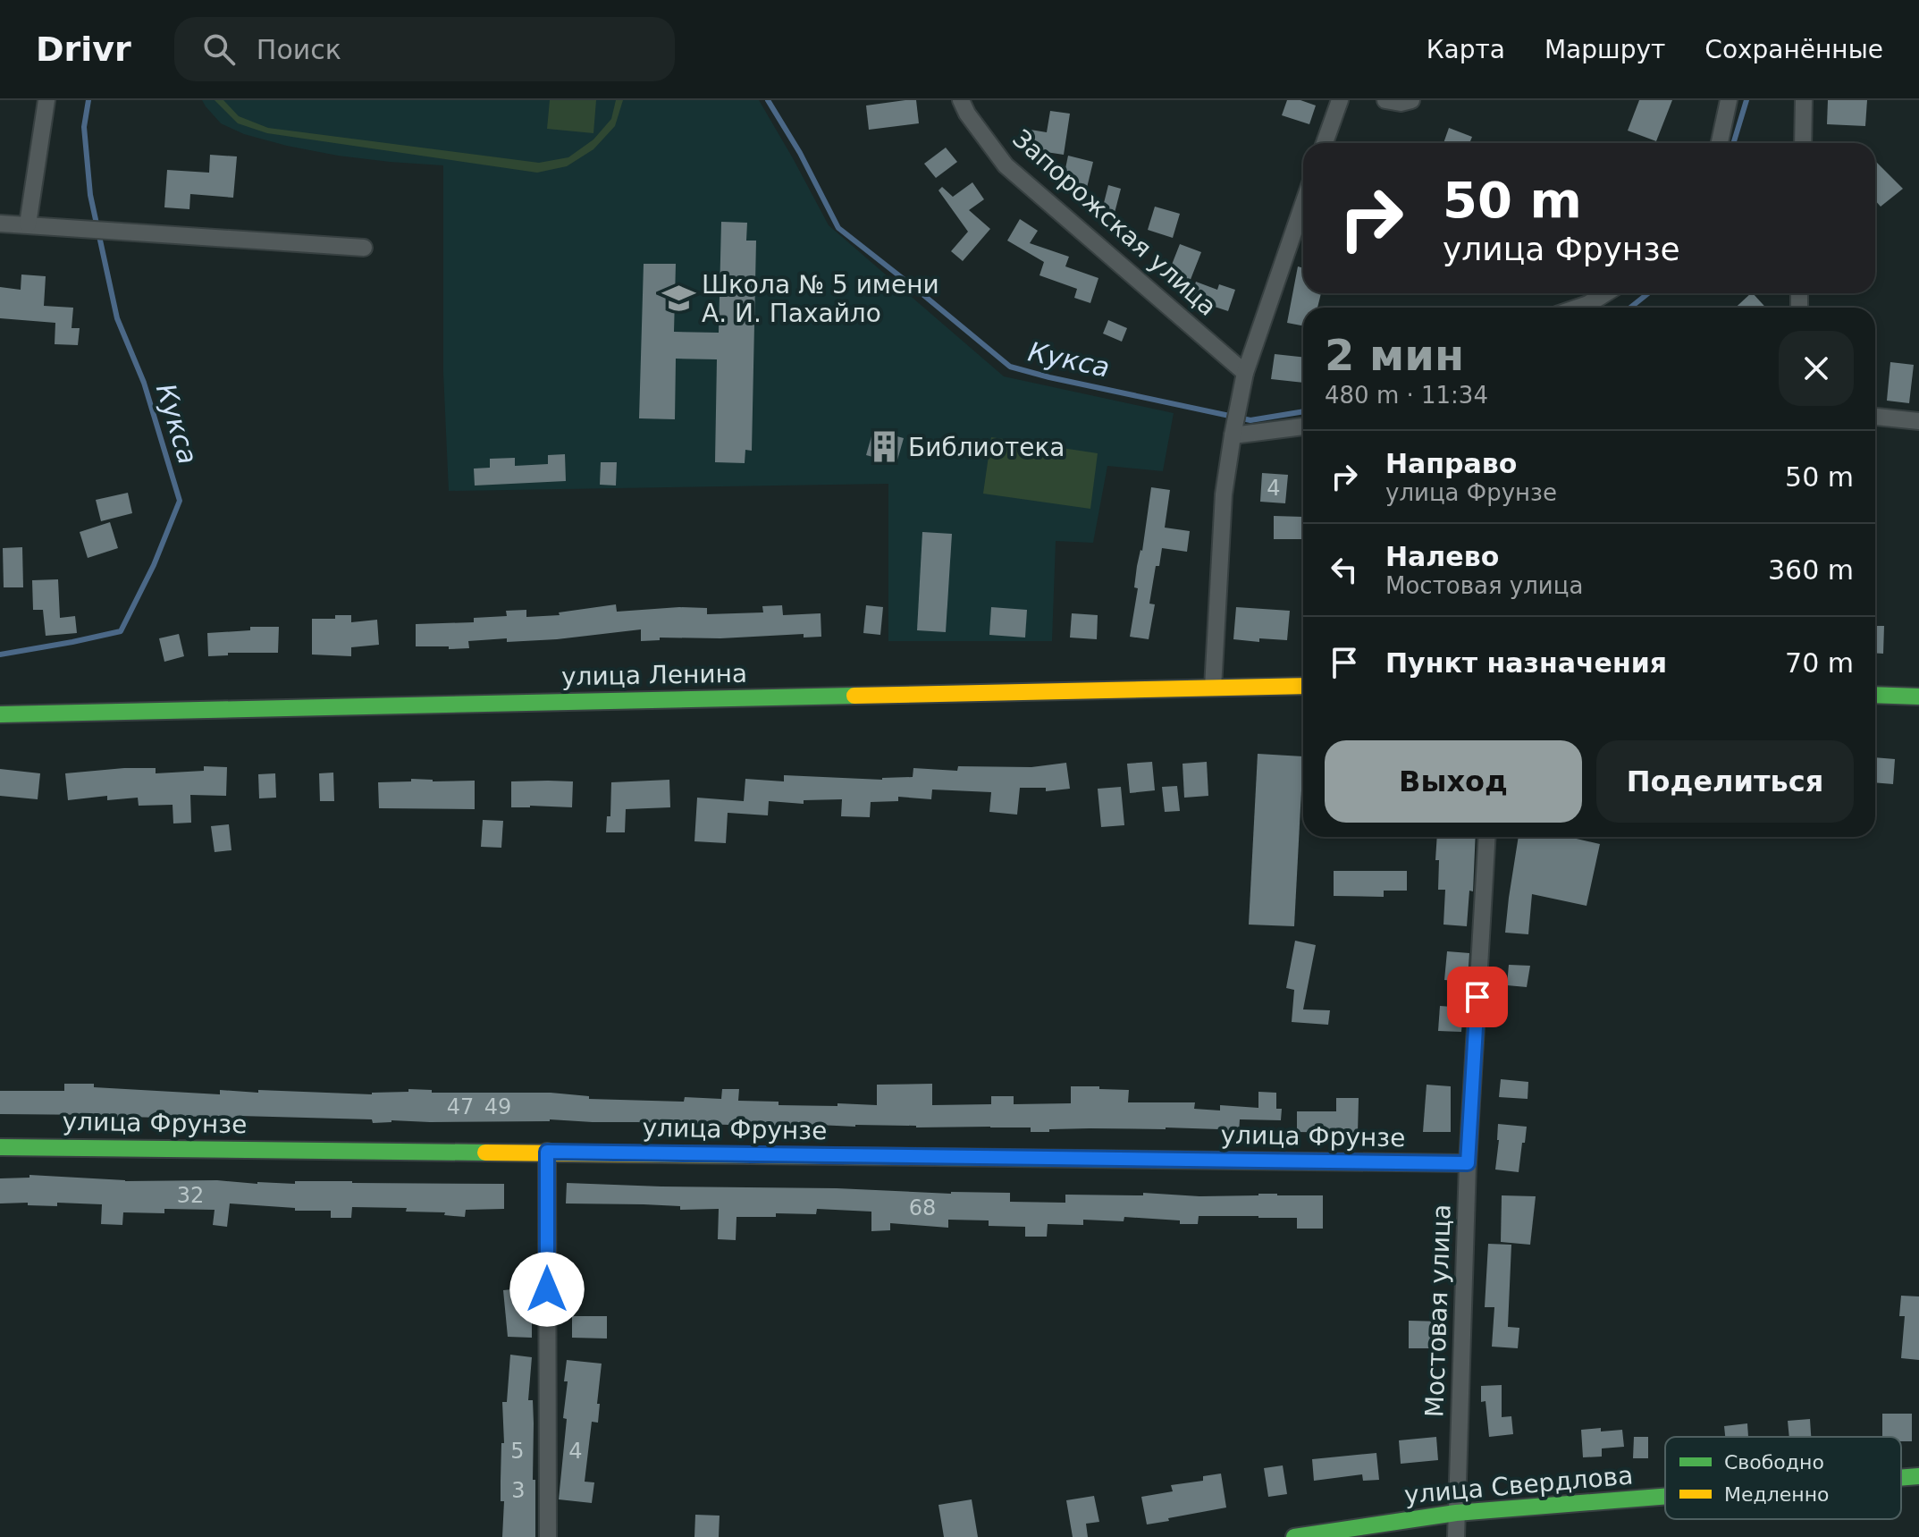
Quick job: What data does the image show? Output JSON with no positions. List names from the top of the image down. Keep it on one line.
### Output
{"streets":{"street":["Запорожская улица","улица Ленина","улица Фрунзе","Мостовая улица","улица Свердлова"]},"crossings":[["улица Фрунзе","Мостовая улица"],["Мостовая улица","улица Свердлова"]],"water":["Кукса"],"places":{"school or university":["Школа № 5 имени А. И. Пахайло"],"building":["Библиотека"]},"house_numbers":["4","47","49","32","68","5","4","3"],"legend":["Свободно","Медленно"],"page":{"header":"Drivr","search":"Поиск","nav":["Карта","Маршрут","Сохранённые"],"turn":["50 m","улица Фрунзе"],"heading":["2 мин","480 m · 11:34"],"list":[{"name":"Направо","note":"улица Фрунзе","value":"50 m"},{"name":"Налево","note":"Мостовая улица","value":"360 m"},{"name":"Пункт назначения","value":"70 m"}],"buttons":["Выход","Поделиться"]}}
